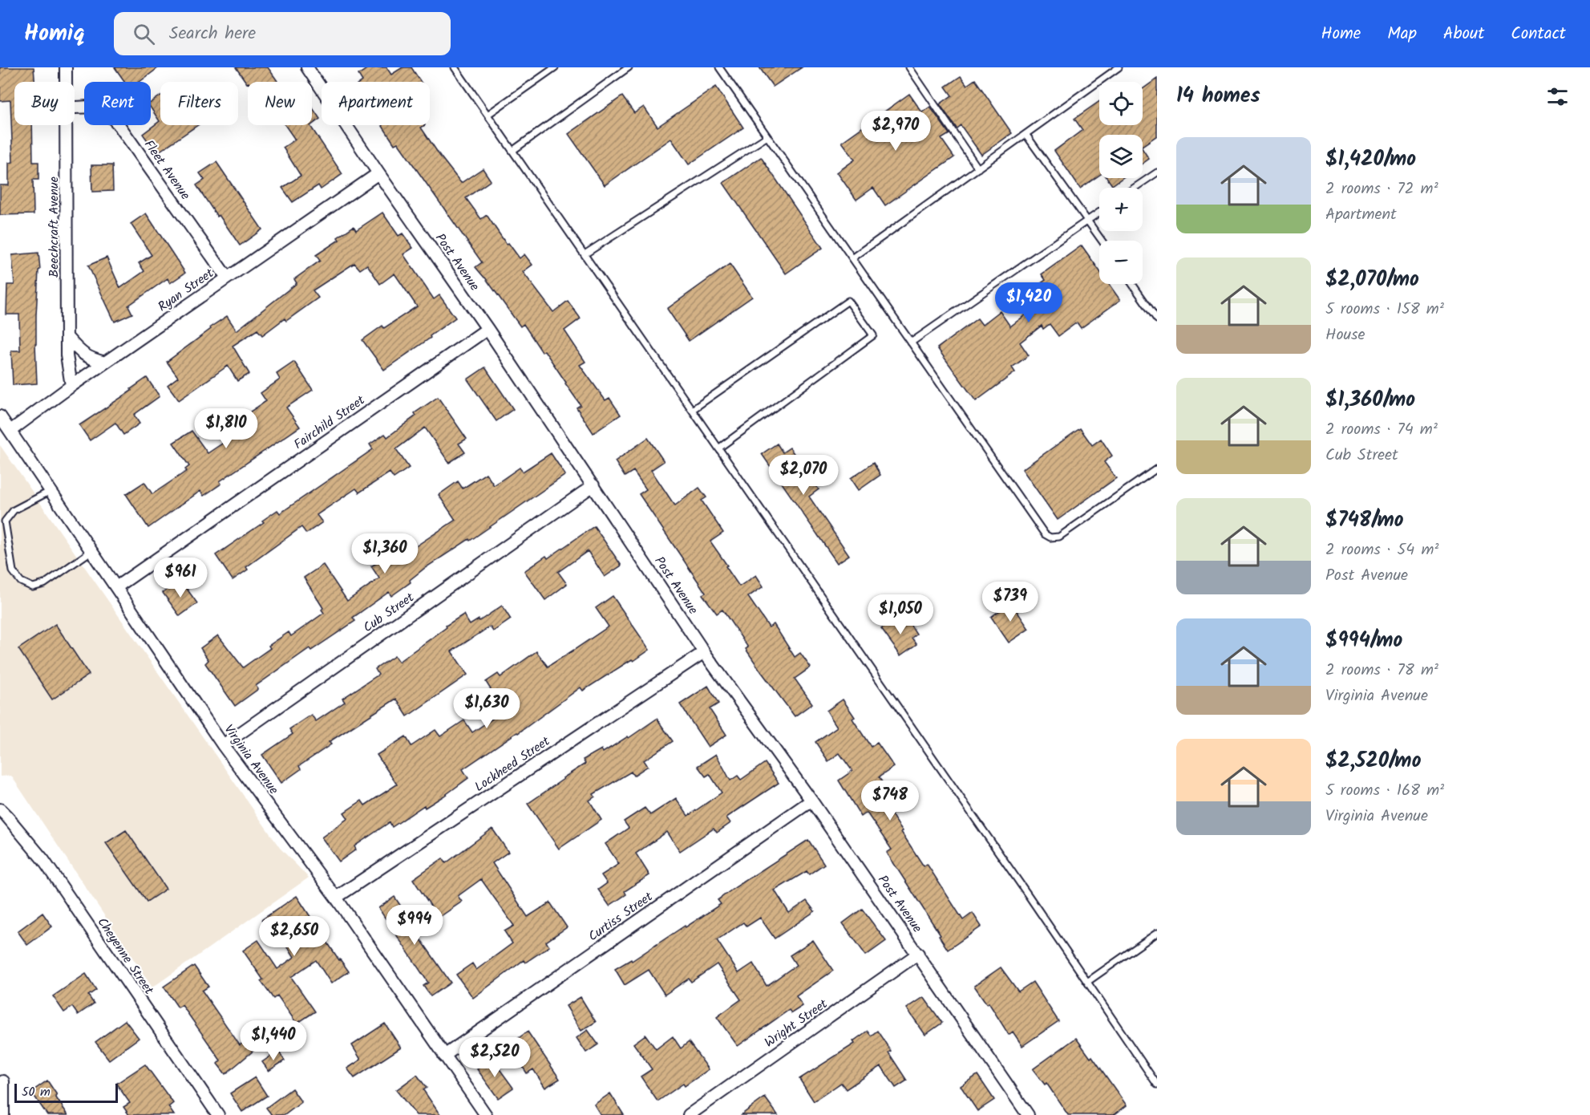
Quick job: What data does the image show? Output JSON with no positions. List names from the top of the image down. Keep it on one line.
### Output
{"streets":{"street":["Fleet Avenue","Beechcraft Avenue","Post Avenue","Ryan Street","Fairchild Street","Cub Street","Virginia Avenue","Lockheed Street","Curtiss Street","Cheyenne Street","Wright Street"]},"crossings":[["Fleet Avenue","Ryan Street"],["Beechcraft Avenue","Ryan Street"],["Post Avenue","Ryan Street"],["Post Avenue","Fairchild Street"],["Post Avenue","Cub Street"],["Post Avenue","Lockheed Street"],["Post Avenue","Curtiss Street"],["Post Avenue","Wright Street"],["Ryan Street","Virginia Avenue"],["Fairchild Street","Virginia Avenue"],["Cub Street","Virginia Avenue"],["Virginia Avenue","Lockheed Street"],["Virginia Avenue","Curtiss Street"]],"scale_bar":"50 m","page":{"header":"Homiq","search":"Search here","nav":["Home","Map","About","Contact"],"heading":"14 homes","map_buttons":["+","−"],"chip":["Buy","Rent","Filters","New","Apartment"],"price":["$2,970","$1,420","$1,810","$2,070","$1,360","$961","$739","$1,050","$1,630","$748","$994","$2,650","$1,440","$2,520"],"list":[{"name":"$1,420/mo","note":"2 rooms · 72 m² · Apartment"},{"name":"$2,070/mo","note":"5 rooms · 158 m² · House"},{"name":"$1,360/mo","note":"2 rooms · 74 m² · Cub Street"},{"name":"$748/mo","note":"2 rooms · 54 m² · Post Avenue"},{"name":"$994/mo","note":"2 rooms · 78 m² · Virginia Avenue"},{"name":"$2,520/mo","note":"5 rooms · 168 m² · Virginia Avenue"}],"scale":"50 m"}}
